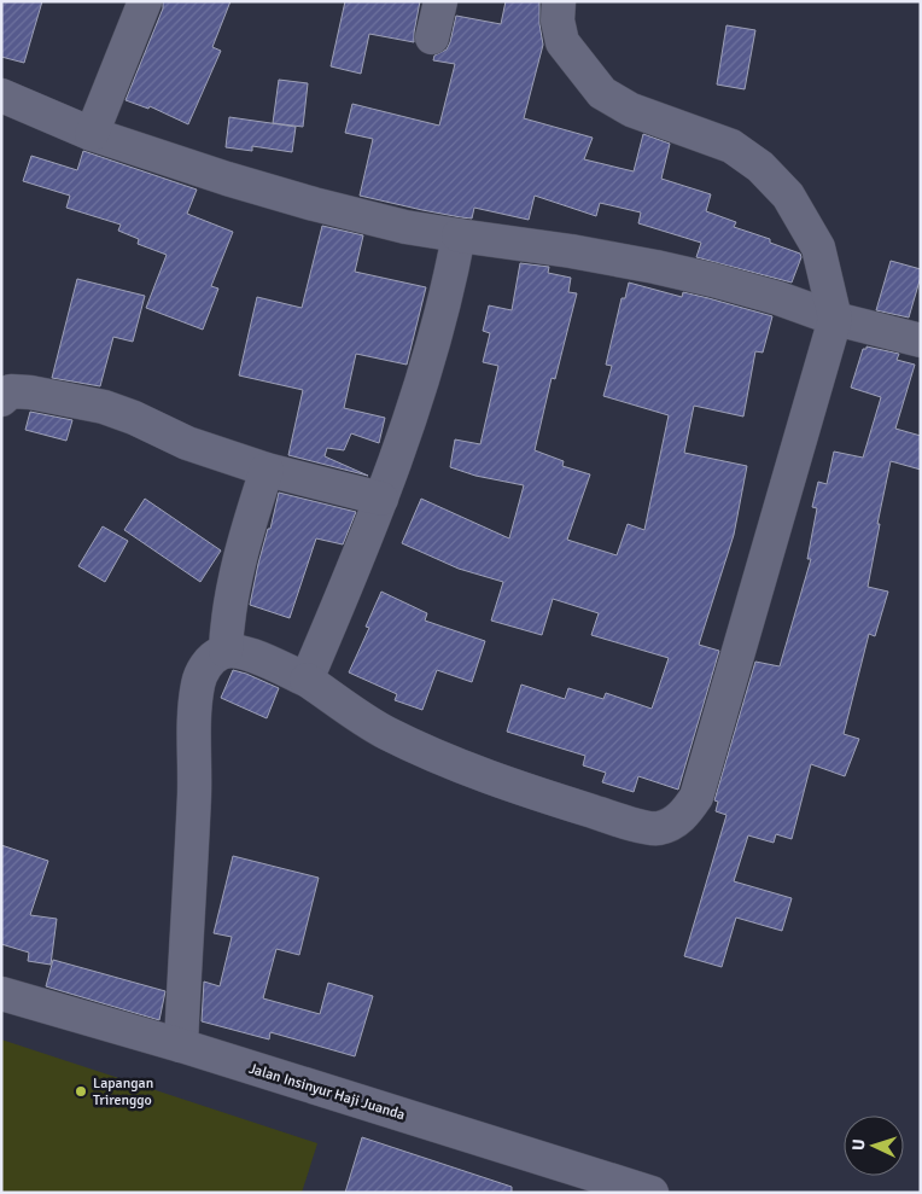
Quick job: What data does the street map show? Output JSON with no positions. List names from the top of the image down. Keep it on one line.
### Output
{"streets":{"street":["Jalan Insinyur Haji Juanda"]},"places":["Lapangan Trirenggo"],"north":"left"}
